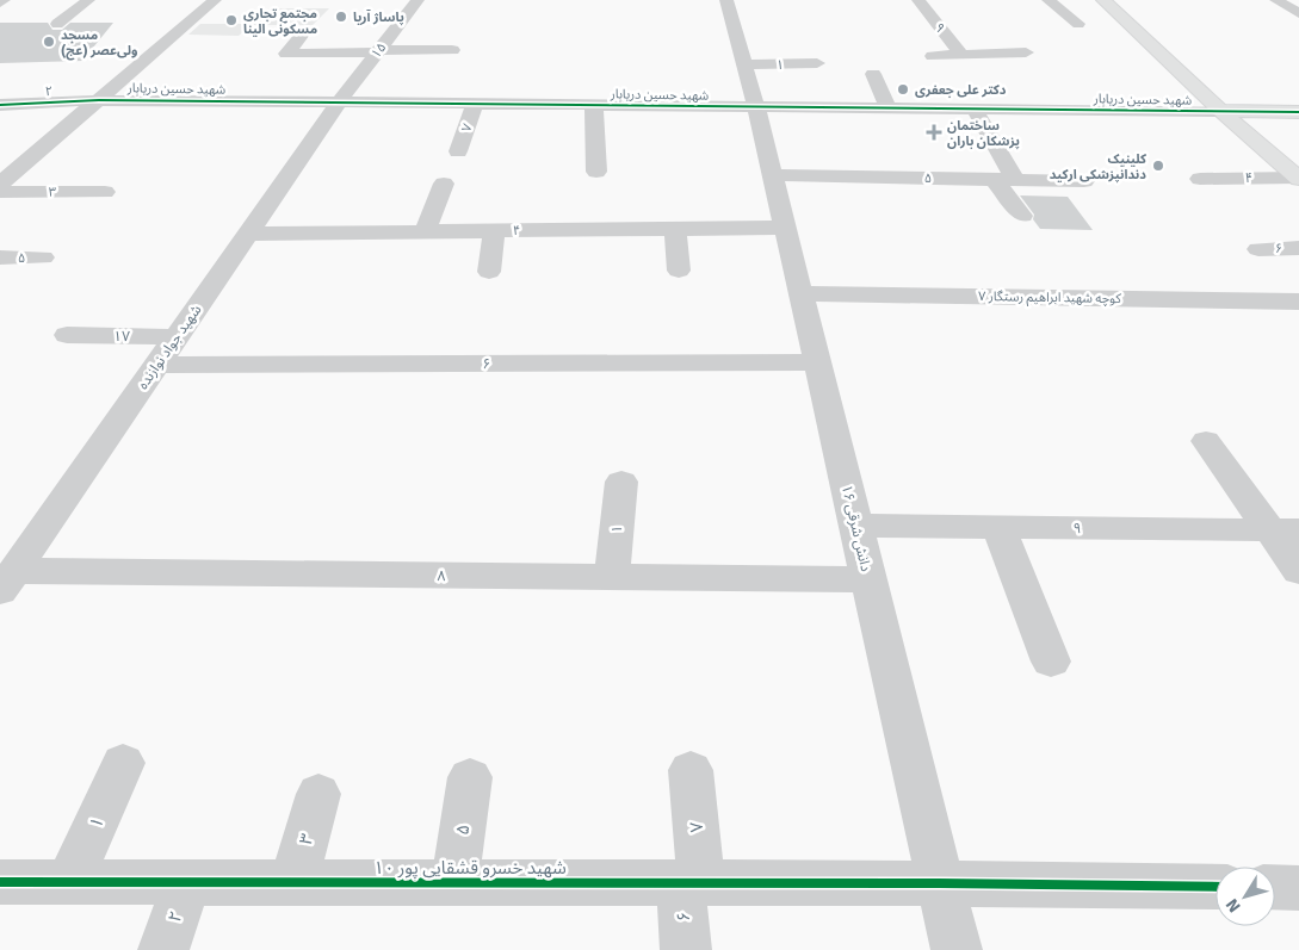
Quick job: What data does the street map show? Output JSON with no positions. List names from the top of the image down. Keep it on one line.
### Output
{"streets":{"street":["۹","۱۵","۱","شهید حسین دریابار","۲","۷","۵","۴","۳","۶","کوچه شهید ابراهیم رستگار ۷","۱۷","شهید جواد نوازنده","دانش شرقی ۱۶","۸","شهید خسرو قشقایی پور ۱۰"]},"crossings":[["۹","دانش شرقی ۱۶"],["۱۵","شهید حسین دریابار"],["۱۵","شهید جواد نوازنده"],["۱","دانش شرقی ۱۶"],["۱","۸"],["۱","شهید خسرو قشقایی پور ۱۰"],["شهید حسین دریابار","۲"],["شهید حسین دریابار","۷"],["شهید حسین دریابار","شهید جواد نوازنده"],["شهید حسین دریابار","دانش شرقی ۱۶"],["۲","شهید خسرو قشقایی پور ۱۰"],["۷","۶"],["۷","شهید خسرو قشقایی پور ۱۰"],["۵","دانش شرقی ۱۶"],["۵","شهید خسرو قشقایی پور ۱۰"],["۴","شهید جواد نوازنده"],["۴","دانش شرقی ۱۶"],["۳","شهید خسرو قشقایی پور ۱۰"],["۶","شهید جواد نوازنده"],["۶","دانش شرقی ۱۶"],["۶","شهید خسرو قشقایی پور ۱۰"],["کوچه شهید ابراهیم رستگار ۷","دانش شرقی ۱۶"],["۱۷","شهید جواد نوازنده"],["شهید جواد نوازنده","۸"],["دانش شرقی ۱۶","۸"],["دانش شرقی ۱۶","شهید خسرو قشقایی پور ۱۰"]],"places":{"other":["پاساژ آریا","مجتمع تجاری مسکونی الینا","مسجد ولی‌عصر (عج)","دکتر علی جعفری","کلینیک دندانپزشکی ارکید"],"health":["ساختمان پزشکان باران"]},"north":"bottom left"}
